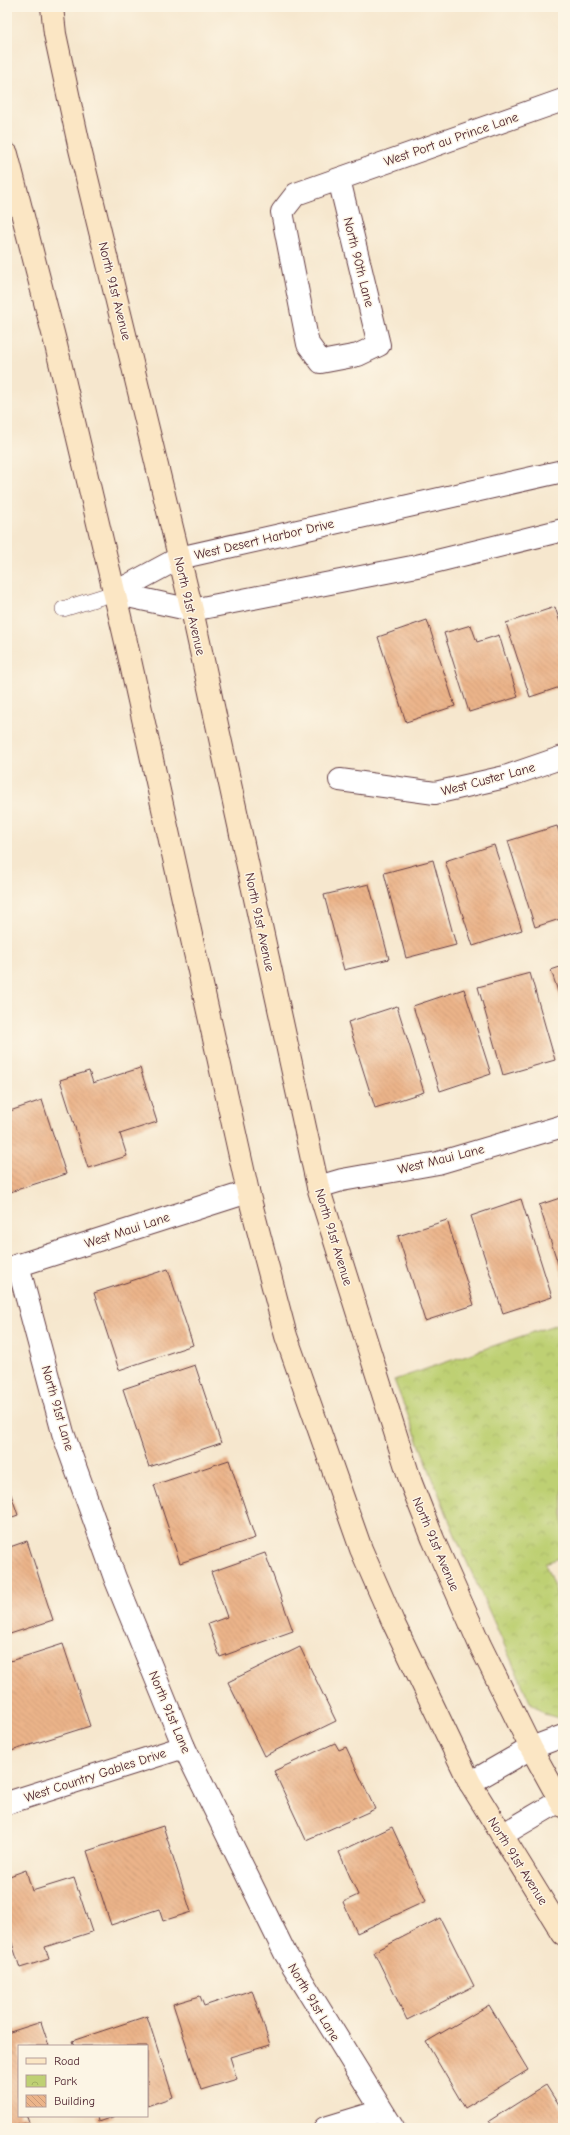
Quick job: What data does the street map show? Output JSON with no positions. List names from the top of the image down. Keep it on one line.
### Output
{"streets":{"main road":["North 91st Avenue"],"street":["West Port au Prince Lane","North 90th Lane","West Desert Harbor Drive","West Custer Lane","West Maui Lane","North 91st Lane","West Country Gables Drive"]},"crossings":[["West Port au Prince Lane","North 90th Lane"],["North 91st Avenue","West Desert Harbor Drive"],["North 91st Avenue","West Maui Lane"],["West Maui Lane","North 91st Lane"],["North 91st Lane","West Country Gables Drive"]],"legend":["Road","Park","Building"]}
